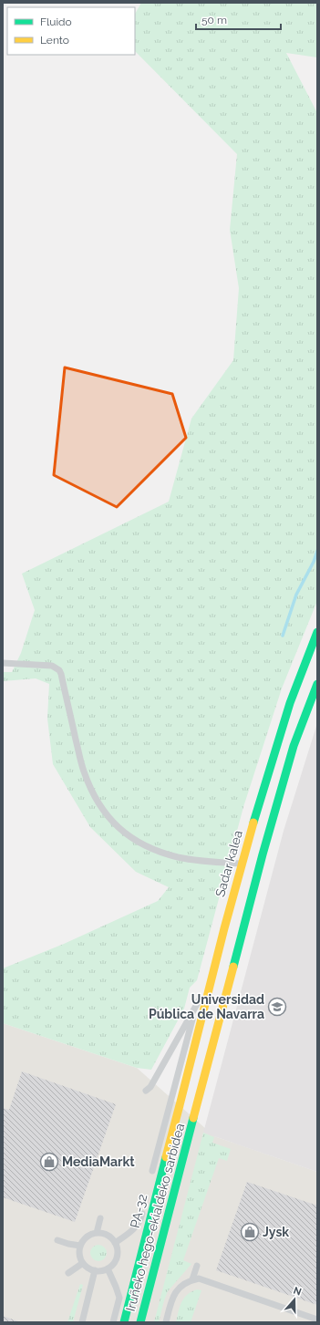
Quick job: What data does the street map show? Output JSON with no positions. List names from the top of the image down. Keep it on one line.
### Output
{"streets":{"main road":["Sadar kalea","PA-32","Iruñeko hego-ekialdeko sarbidea"]},"crossings":[["Sadar kalea","PA-32"]],"places":{"school or university":["Universidad Pública de Navarra"],"shop":["MediaMarkt","Jysk"]},"legend":["Fluido","Lento"],"scale_bar":"50 m","north":"top"}
